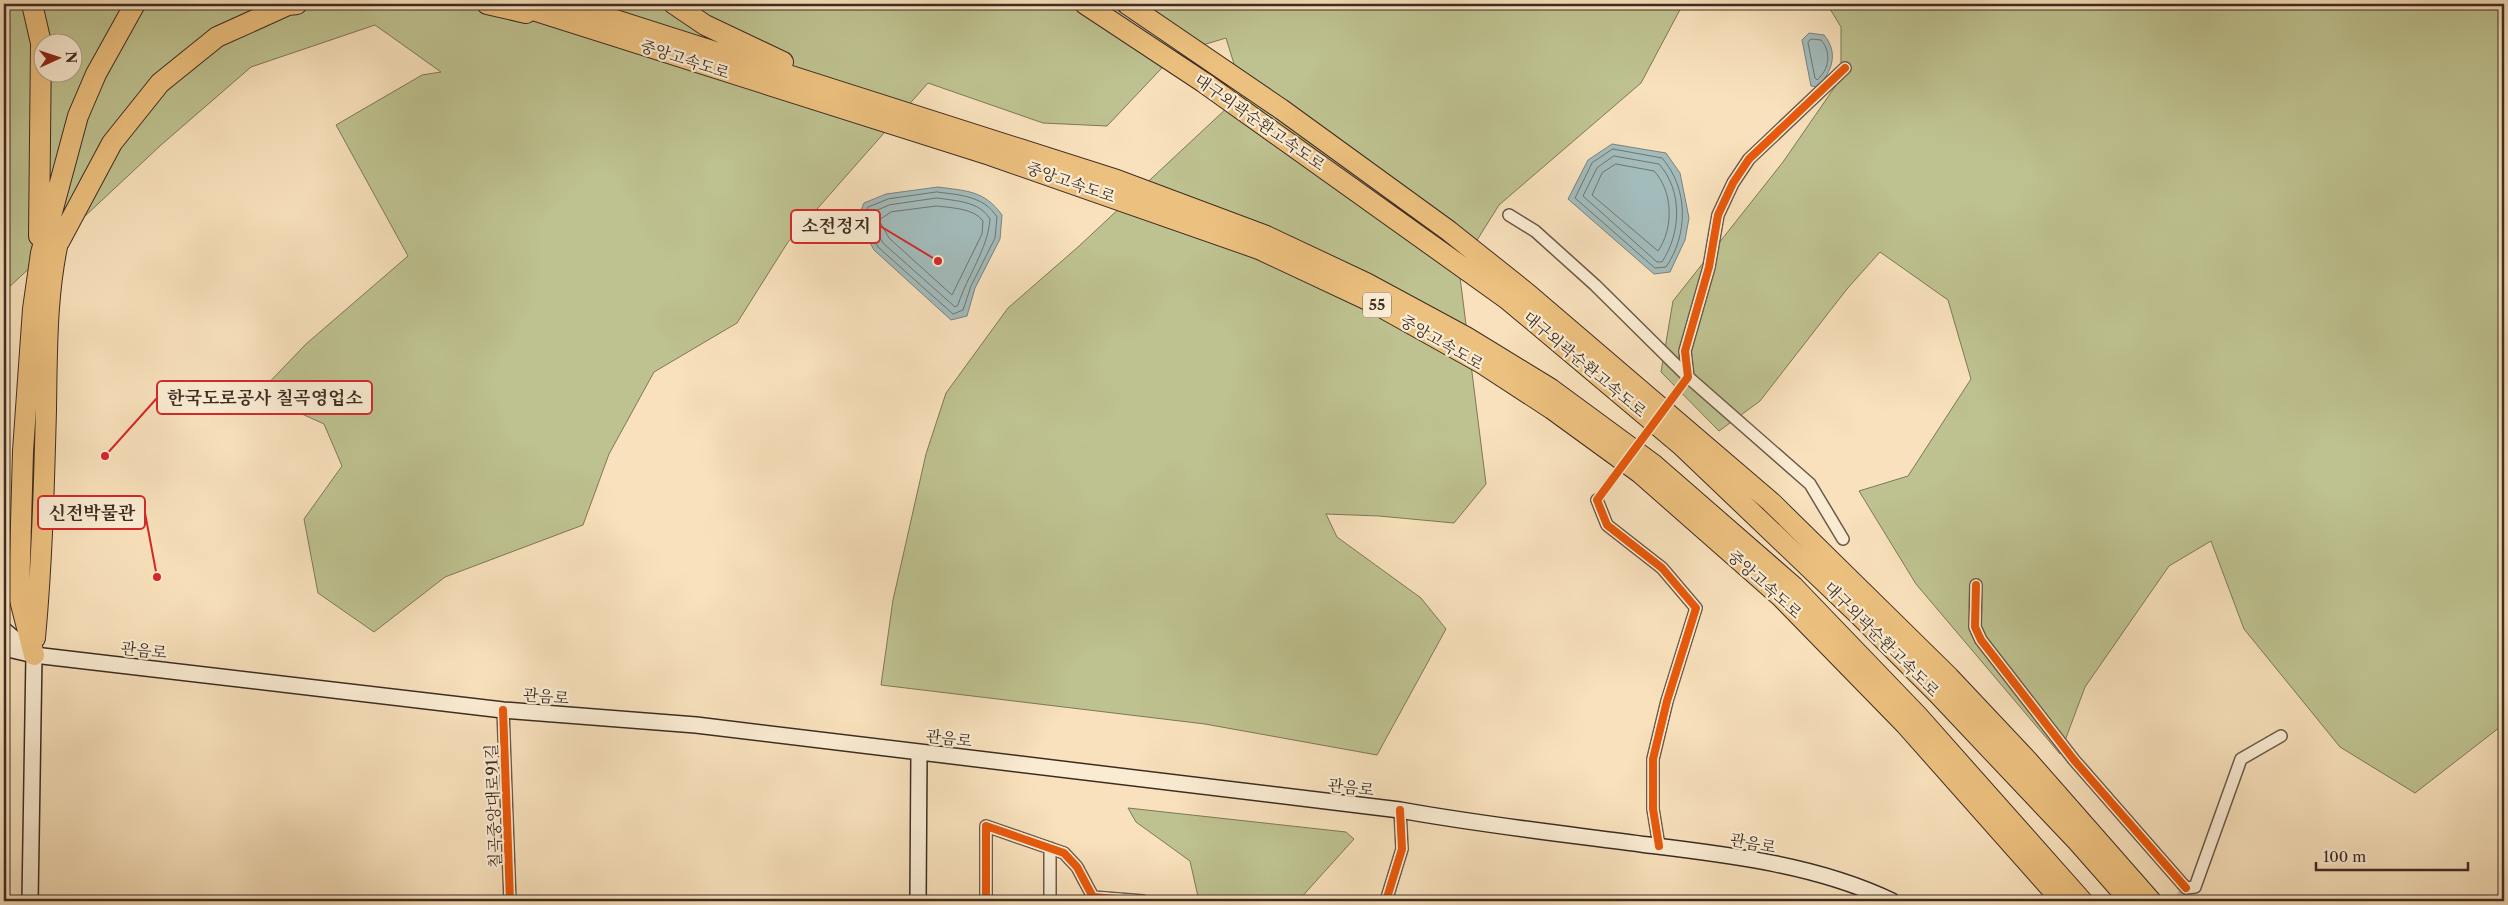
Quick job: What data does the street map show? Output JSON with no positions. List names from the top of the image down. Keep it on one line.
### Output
{"streets":{"highway":["중앙고속도로","대구외곽순환고속도로","55"],"main road":["관음로"],"street":["칠곡중앙대로91길"]},"crossings":[["관음로","칠곡중앙대로91길"]],"places":["소전정지","한국도로공사 칠곡영업소","신전박물관"],"scale_bar":"100 m","north":"right"}
